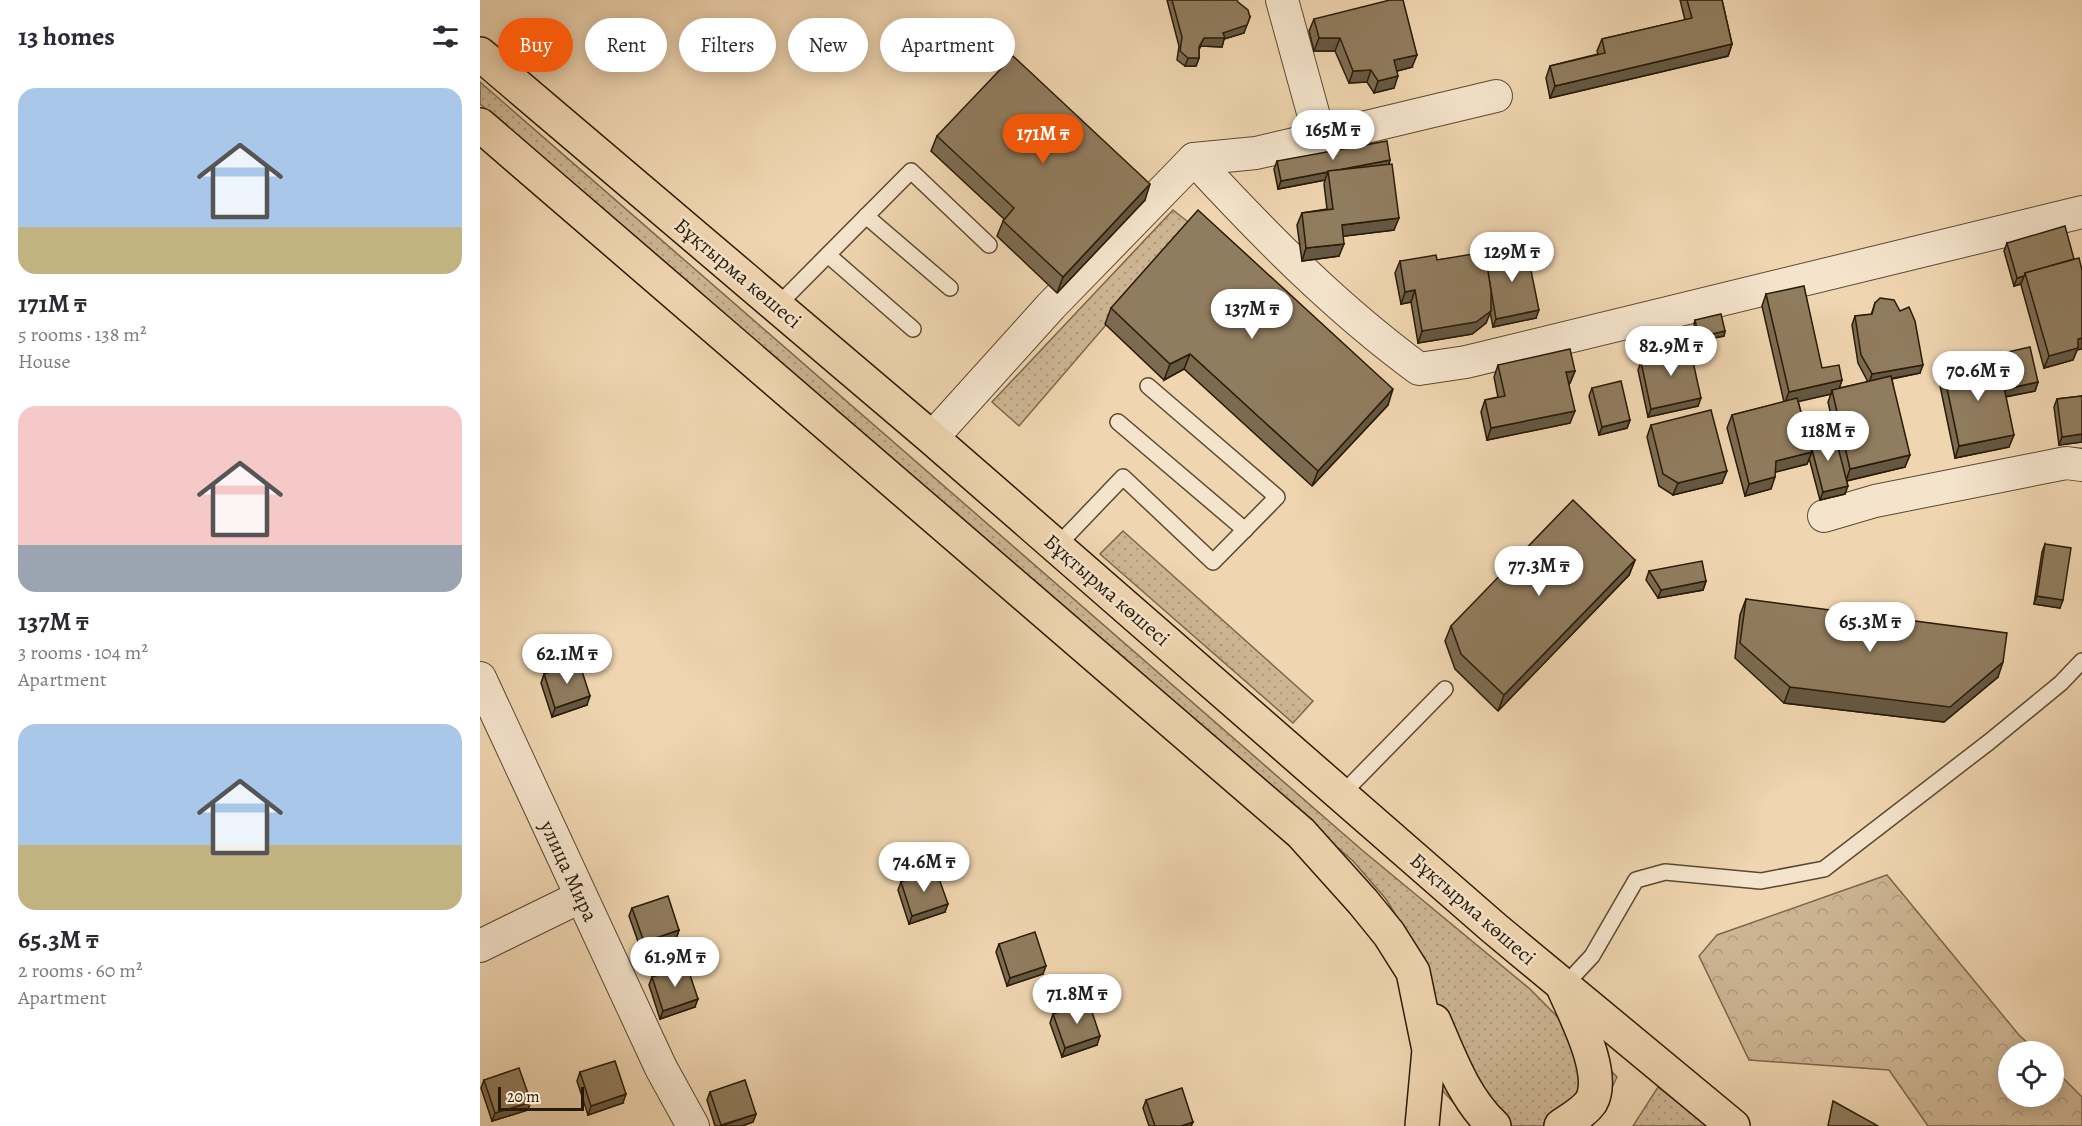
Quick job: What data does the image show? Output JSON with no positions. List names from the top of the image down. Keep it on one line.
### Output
{"streets":{"main road":["Бұқтырма көшесі"],"street":["улица Мира"]},"scale_bar":"20 m","page":{"heading":"13 homes","chip":["Buy","Rent","Filters","New","Apartment"],"list":[{"name":"171M ₸","note":"5 rooms · 138 m² · House"},{"name":"137M ₸","note":"3 rooms · 104 m² · Apartment"},{"name":"65.3M ₸","note":"2 rooms · 60 m² · Apartment"}],"price":["165M ₸","171M ₸","129M ₸","137M ₸","82.9M ₸","70.6M ₸","118M ₸","77.3M ₸","65.3M ₸","62.1M ₸","74.6M ₸","61.9M ₸","71.8M ₸"],"scale":"20 m"}}
